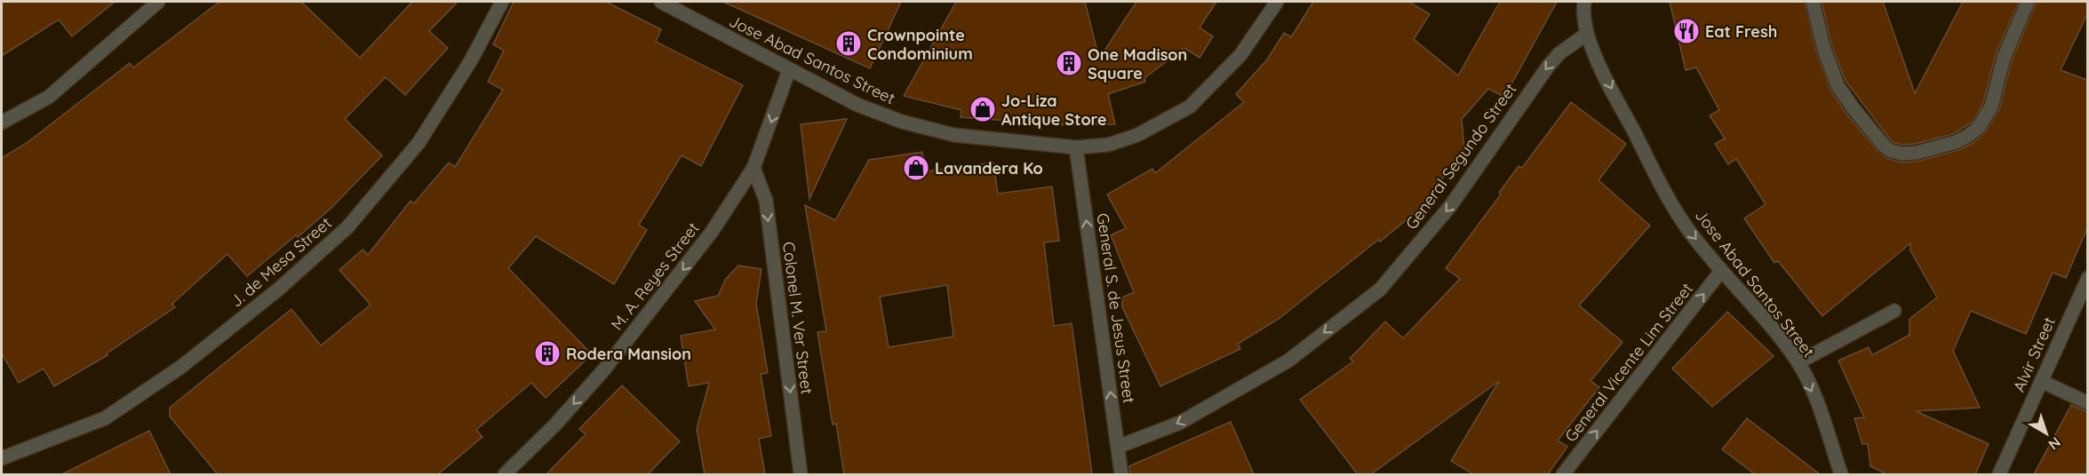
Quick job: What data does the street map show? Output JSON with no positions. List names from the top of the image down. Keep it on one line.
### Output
{"streets":{"street":["Jose Abad Santos Street","General Segundo Street","J. de Mesa Street","M. A. Reyes Street","General S. de Jesus Street","Colonel M. Ver Street","Alvir Street","General Vicente Lim Street"]},"crossings":[["Jose Abad Santos Street","General Segundo Street"],["Jose Abad Santos Street","M. A. Reyes Street"],["Jose Abad Santos Street","General S. de Jesus Street"],["Jose Abad Santos Street","General Vicente Lim Street"],["General Segundo Street","General S. de Jesus Street"],["M. A. Reyes Street","Colonel M. Ver Street"]],"one_way":["General Segundo Street","M. A. Reyes Street","General S. de Jesus Street","Colonel M. Ver Street","General Vicente Lim Street"],"places":{"restaurant":["Eat Fresh"],"building":["Crownpointe Condominium","One Madison Square","Rodera Mansion"],"shop":["Jo-Liza Antique Store","Lavandera Ko"]},"north":"bottom right"}
